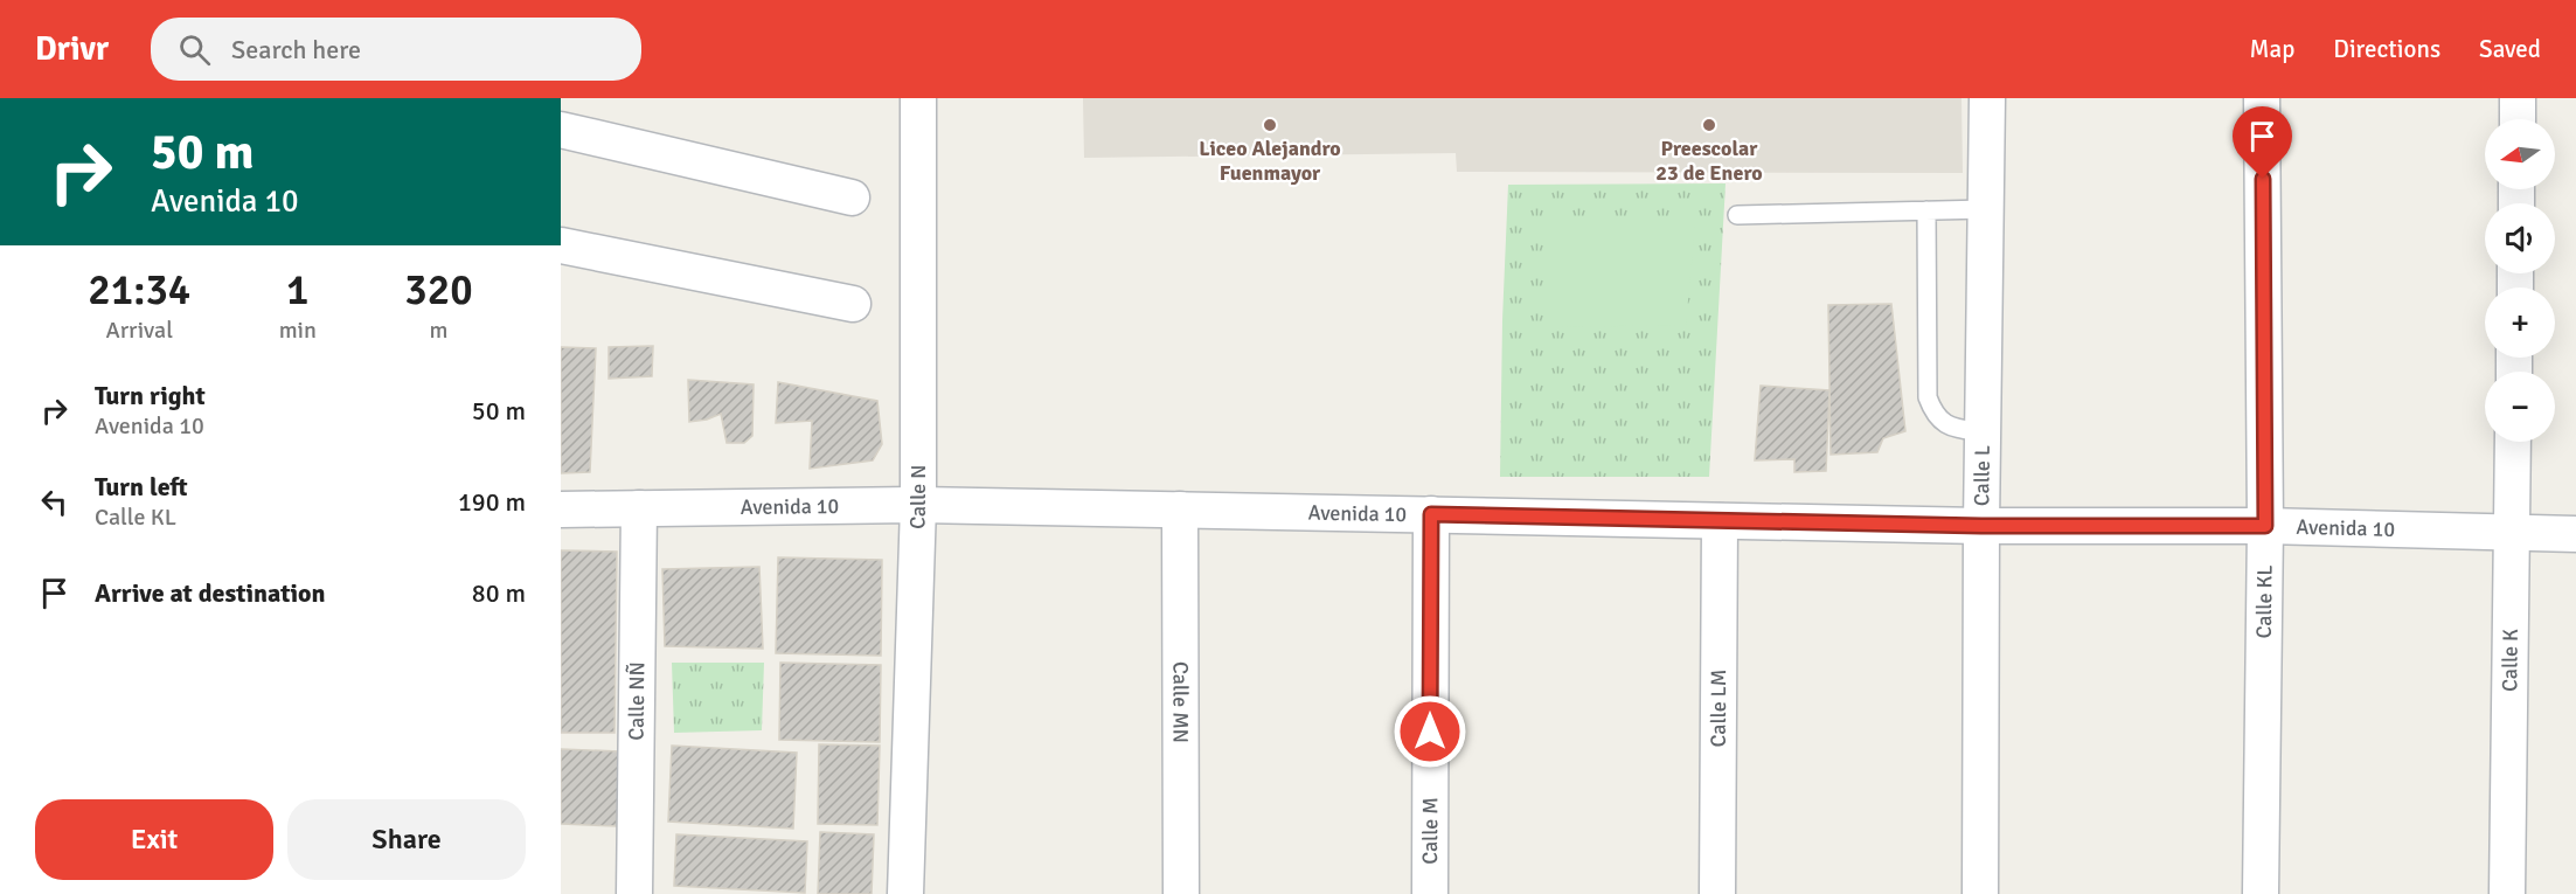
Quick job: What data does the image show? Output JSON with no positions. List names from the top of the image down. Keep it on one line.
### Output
{"streets":{"street":["Calle L","Calle N","Avenida 10","Calle KL","Calle K","Calle NÑ","Calle MN","Calle LM","Calle M"]},"crossings":[["Calle L","Avenida 10"],["Calle N","Avenida 10"],["Avenida 10","Calle KL"],["Avenida 10","Calle K"],["Avenida 10","Calle NÑ"],["Avenida 10","Calle MN"],["Avenida 10","Calle LM"],["Avenida 10","Calle M"]],"places":["Liceo Alejandro Fuenmayor","Preescolar 23 de Enero"],"north":"left","page":{"header":"Drivr","search":"Search here","nav":["Map","Directions","Saved"],"turn":["50 m","Avenida 10"],"map_buttons":["+","−"],"eta":["21:34","Arrival","1","min","320","m"],"list":[{"name":"Turn right","note":"Avenida 10","value":"50 m"},{"name":"Turn left","note":"Calle KL","value":"190 m"},{"name":"Arrive at destination","value":"80 m"}],"buttons":["Exit","Share"]}}
